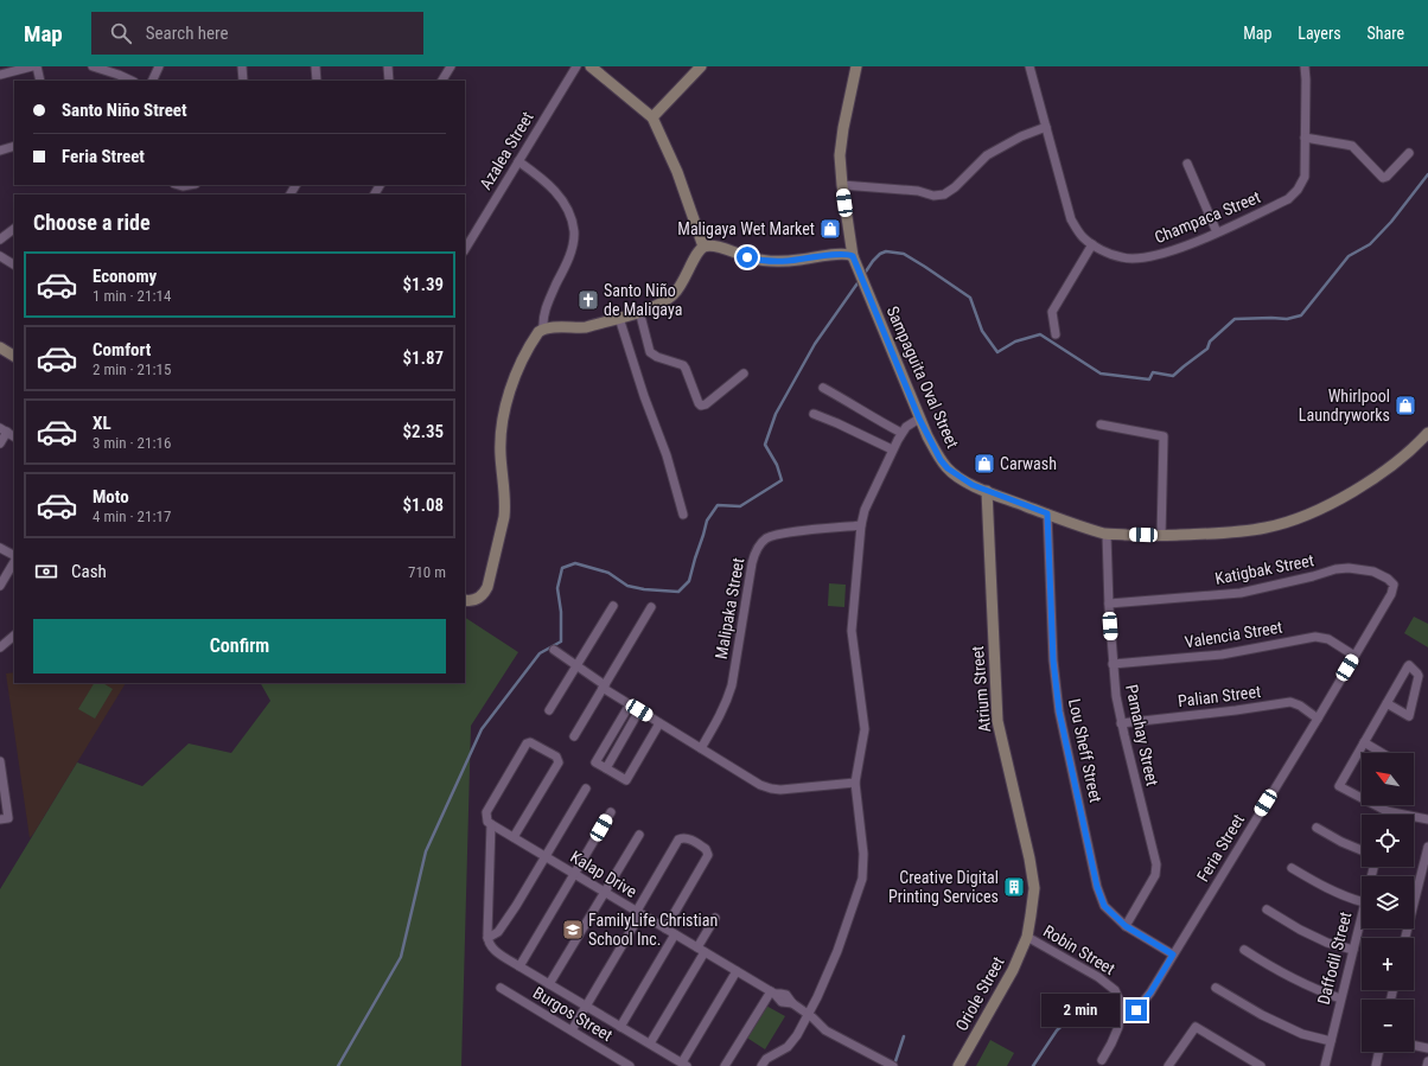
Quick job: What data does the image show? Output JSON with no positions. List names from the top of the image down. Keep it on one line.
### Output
{"streets":{"main road":["Sampaguita Oval Street","Atrium Street","Oriole Street"],"street":["Azalea Street","Champaca Street","Katigbak Street","Malipaka Street","Valencia Street","Palian Street","Pamahay Street","Lou Sheff Street","Feria Street","Kalap Drive","Robin Street","Daffodil Street","Burgos Street"]},"crossings":[["Sampaguita Oval Street","Atrium Street"],["Sampaguita Oval Street","Pamahay Street"],["Sampaguita Oval Street","Lou Sheff Street"],["Katigbak Street","Pamahay Street"],["Katigbak Street","Feria Street"],["Valencia Street","Pamahay Street"],["Valencia Street","Feria Street"],["Atrium Street","Robin Street"],["Atrium Street","Oriole Street"],["Palian Street","Pamahay Street"],["Palian Street","Feria Street"],["Pamahay Street","Lou Sheff Street"],["Lou Sheff Street","Feria Street"],["Feria Street","Robin Street"],["Robin Street","Oriole Street"]],"places":{"shop":["Maligaya Wet Market","Whirlpool Laundryworks","Carwash"],"church":["Santo Niño de Maligaya"],"building":["Creative Digital Printing Services"],"school or university":["FamilyLife Christian School Inc."]},"north":"top left","page":{"header":"Map","search":"Search here","nav":["Map","Layers","Share"],"banner":["Santo Niño Street","Feria Street"],"heading":"Choose a ride","list":[{"name":"Economy","note":"1 min · 21:14","value":"$1.39"},{"name":"Comfort","note":"2 min · 21:15","value":"$1.87"},{"name":"XL","note":"3 min · 21:16","value":"$2.35"},{"name":"Moto","note":"4 min · 21:17","value":"$1.08"}],"pay":["Cash","710 m"],"buttons":"Confirm","map_buttons":["+","−"],"bubble":"2 min"}}
